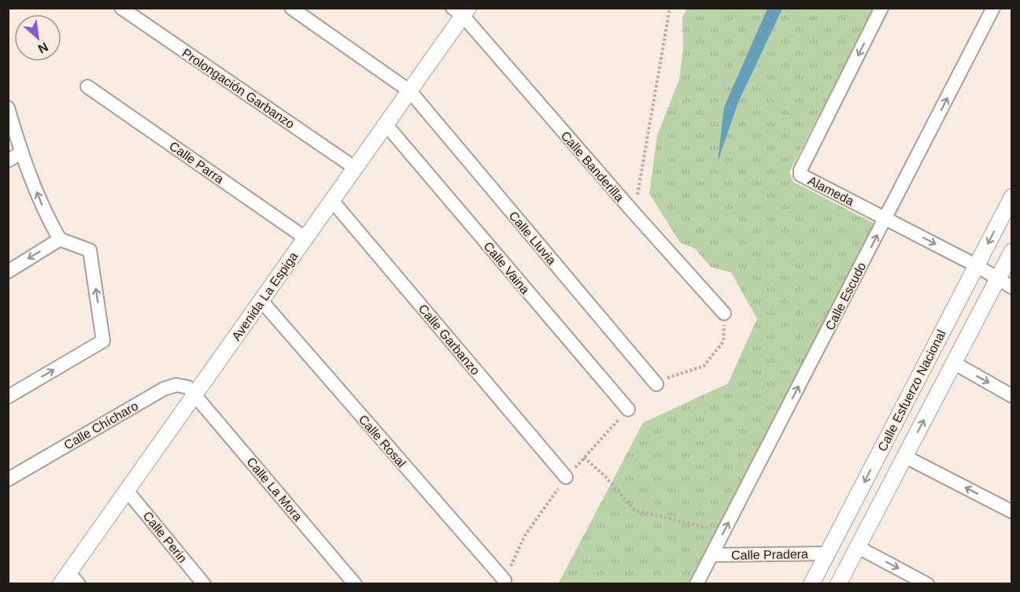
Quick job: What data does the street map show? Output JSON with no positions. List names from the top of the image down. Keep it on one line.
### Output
{"streets":{"street":["Prolongación Garbanzo","Calle Parra","Calle Banderilla","Alameda","Calle Lluvia","Calle Vaina","Avenida La Espiga","Calle Escudo","Calle Garbanzo","Calle Esfuerzo Nacional","Calle Chícharo","Calle Rosal","Calle La Mora","Calle Perin","Calle Pradera"]},"crossings":[["Prolongación Garbanzo","Avenida La Espiga"],["Calle Parra","Avenida La Espiga"],["Calle Banderilla","Avenida La Espiga"],["Alameda","Calle Escudo"],["Alameda","Calle Esfuerzo Nacional"],["Calle Lluvia","Avenida La Espiga"],["Calle Vaina","Avenida La Espiga"],["Avenida La Espiga","Calle Garbanzo"],["Avenida La Espiga","Calle Chícharo"],["Avenida La Espiga","Calle Rosal"],["Avenida La Espiga","Calle La Mora"],["Avenida La Espiga","Calle Perin"],["Calle Escudo","Calle Pradera"],["Calle Esfuerzo Nacional","Calle Pradera"],["Calle Chícharo","Calle La Mora"]],"one_way":["Calle Escudo"],"north":"bottom right"}
